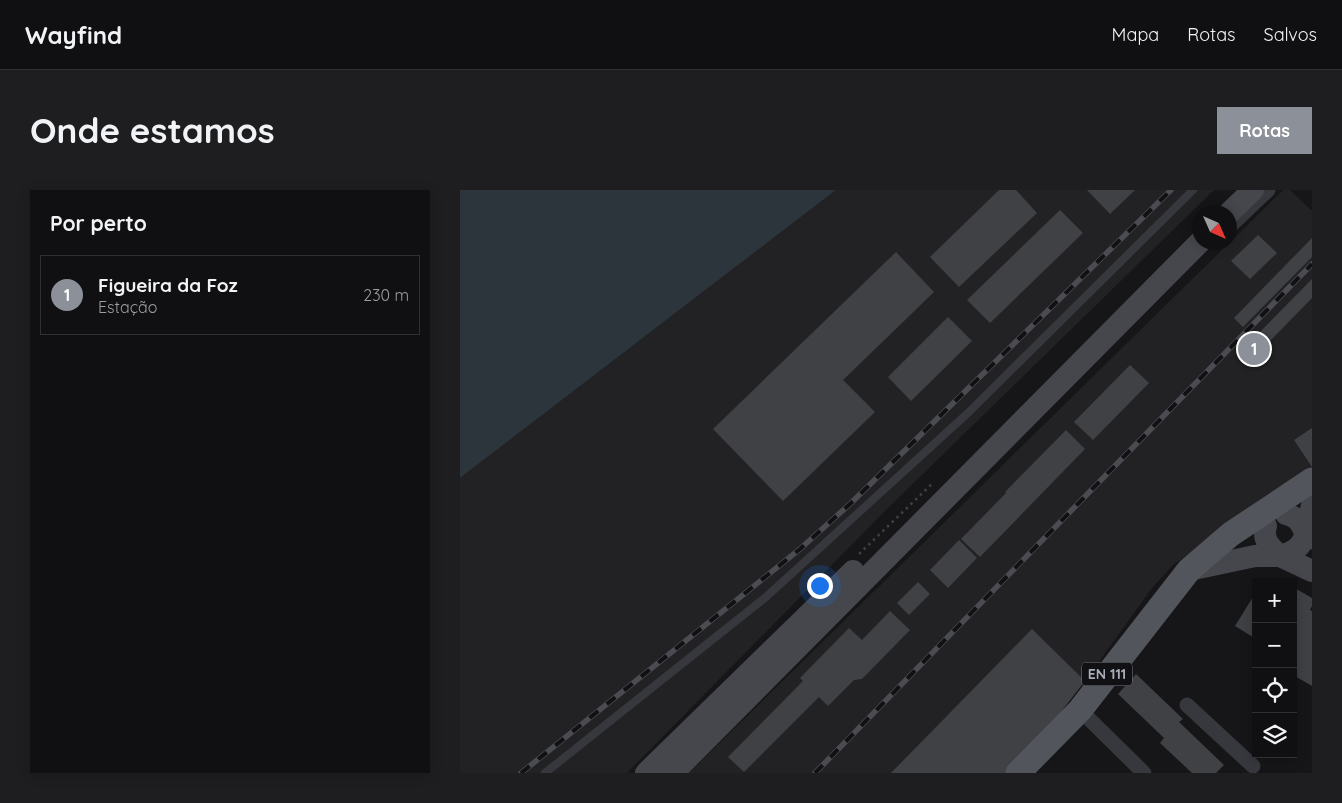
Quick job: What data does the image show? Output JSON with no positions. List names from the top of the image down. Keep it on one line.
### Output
{"streets":{"main road":["EN 111"]},"north":"bottom right","page":{"header":"Wayfind","nav":["Mapa","Rotas","Salvos"],"buttons":"Rotas","title":"Onde estamos","heading":"Por perto","list":[{"mark":"1","name":"Figueira da Foz","note":"Estação","value":"230 m"}],"pins":"1","map_buttons":["+","−"]}}
